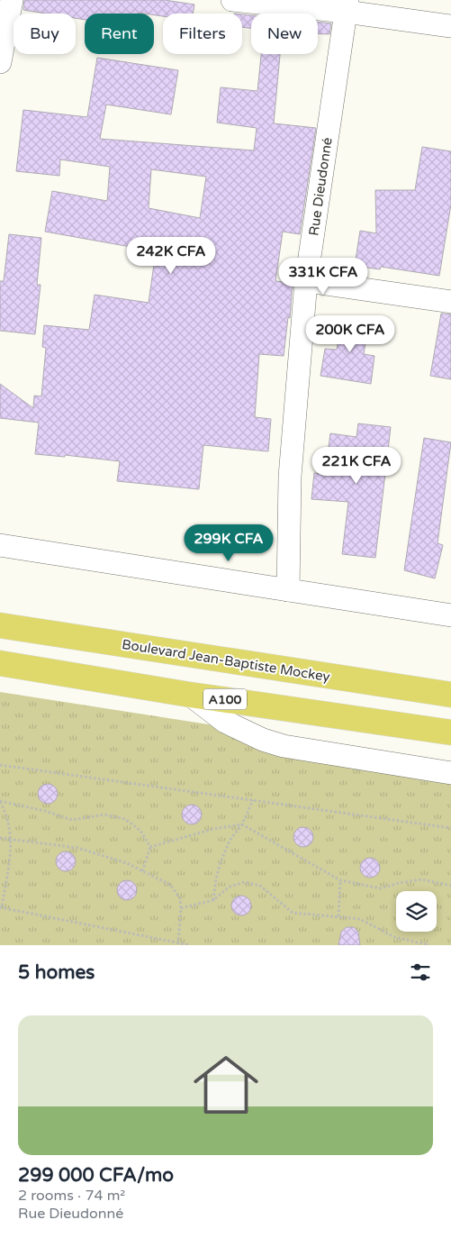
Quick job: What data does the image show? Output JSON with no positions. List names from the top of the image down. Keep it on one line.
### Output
{"streets":{"highway":["Boulevard Jean-Baptiste Mockey","A100"],"street":["Rue Dieudonné"]},"page":{"chip":["Buy","Rent","Filters","New"],"price":["242K CFA","331K CFA","200K CFA","221K CFA","299K CFA"],"heading":"5 homes","list":[{"name":"299 000 CFA/mo","note":"2 rooms · 74 m² · Rue Dieudonné"}]}}
